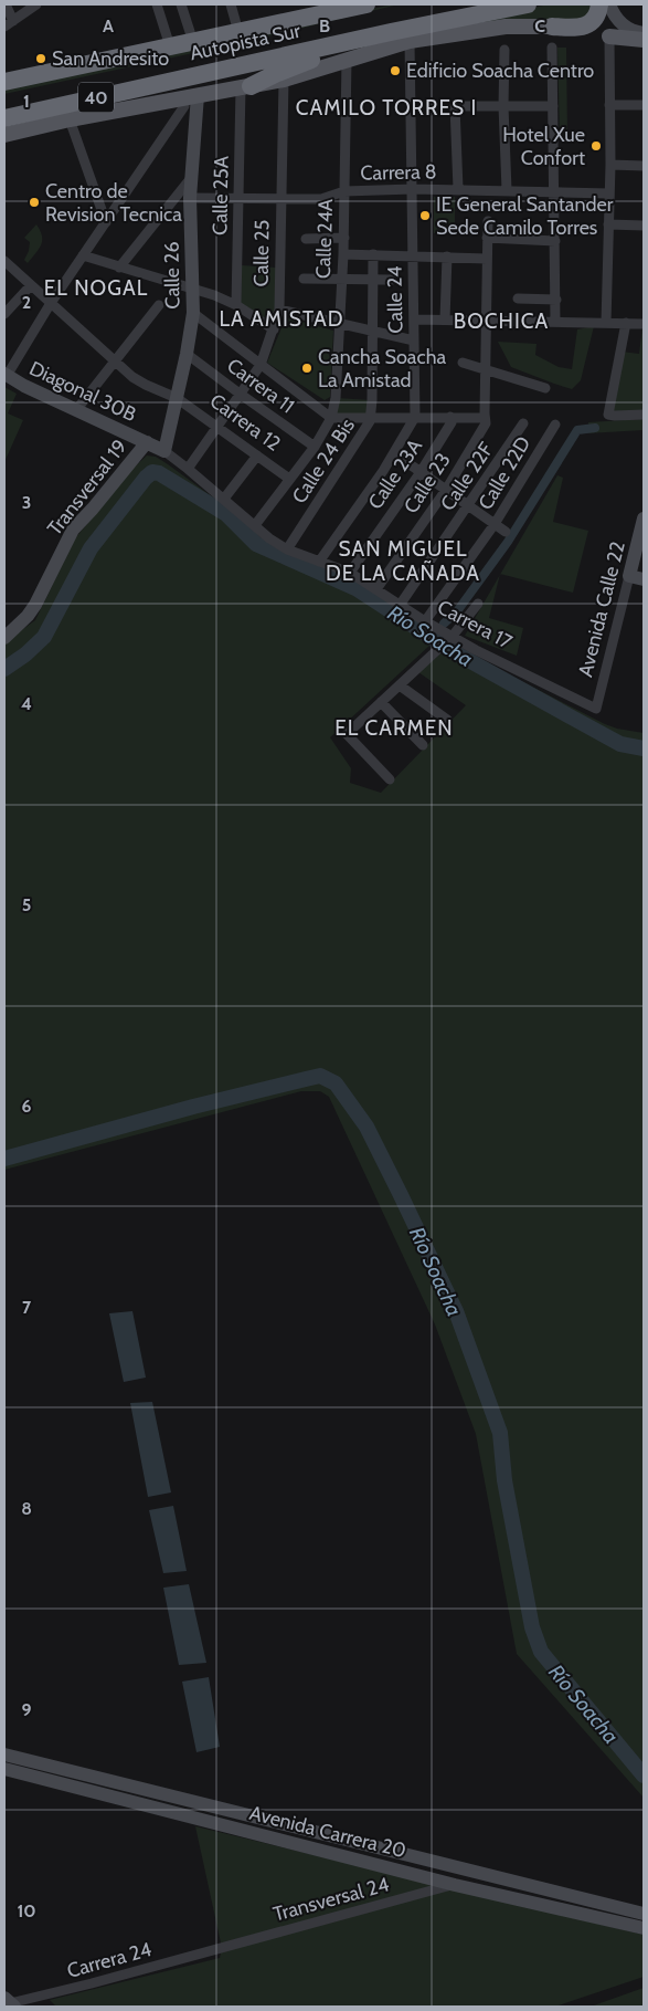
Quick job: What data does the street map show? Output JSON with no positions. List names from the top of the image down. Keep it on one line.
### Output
{"streets":{"highway":["Autopista Sur","40"],"street":["Carrera 8","Calle 25A","Calle 24A","Calle 25","Calle 26","Calle 24","Carrera 11","Diagonal 30B","Carrera 12","Calle 24 Bis","Calle 22D","Calle 23A","Calle 22F","Calle 23","Transversal 19","Avenida Calle 22","Carrera 17","Avenida Carrera 20","Transversal 24","Carrera 24"]},"crossings":[["Carrera 8","Calle 25A"],["Carrera 8","Calle 24A"],["Carrera 8","Calle 25"],["Carrera 8","Calle 26"],["Carrera 8","Calle 24"],["Calle 25","Carrera 11"],["Calle 25","Carrera 12"],["Calle 25","Carrera 17"],["Calle 26","Carrera 11"],["Calle 26","Carrera 12"],["Calle 26","Carrera 17"],["Diagonal 30B","Transversal 19"],["Diagonal 30B","Carrera 17"],["Calle 24 Bis","Carrera 17"],["Calle 22D","Carrera 17"],["Calle 23A","Carrera 17"],["Calle 22F","Carrera 17"],["Calle 23","Carrera 17"],["Transversal 19","Carrera 17"],["Avenida Calle 22","Carrera 17"],["Avenida Carrera 20","Transversal 24"],["Transversal 24","Carrera 24"]],"districts":["CAMILO TORRES I","EL NOGAL","LA AMISTAD","BOCHICA","SAN MIGUEL DE LA CAÑADA","EL CARMEN"],"water":["Río Soacha"],"places":["San Andresito","Edificio Soacha Centro","Hotel Xue Confort","Centro de Revision Tecnica","IE General Santander Sede Camilo Torres","Cancha Soacha La Amistad"],"grid":{"columns":["A","B","C"],"rows":["1","2","3","4","5","6","7","8","9","10"]}}
